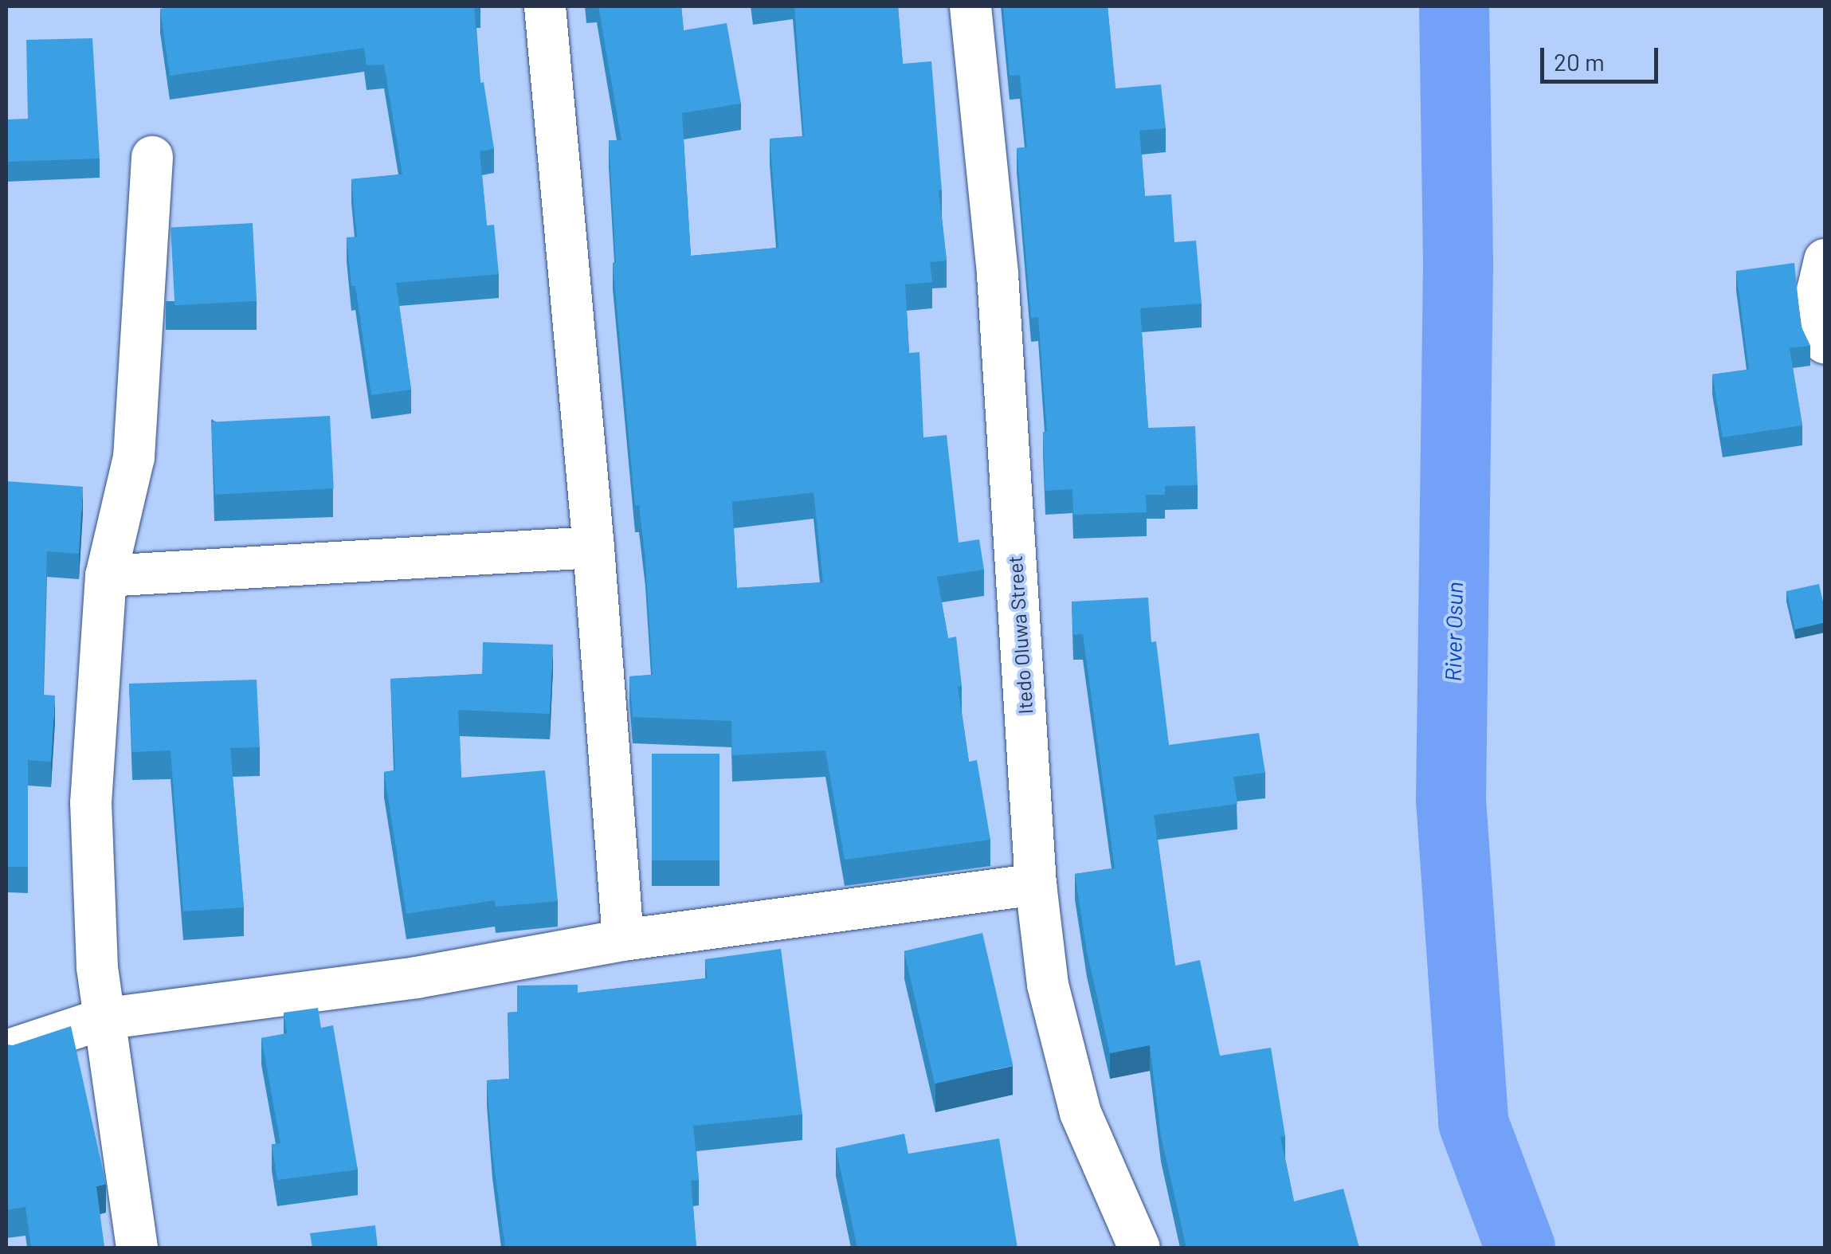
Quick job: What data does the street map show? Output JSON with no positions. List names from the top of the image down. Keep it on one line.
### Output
{"streets":{"street":["Itedo Oluwa Street"]},"water":["River Osun"],"scale_bar":"20 m"}
